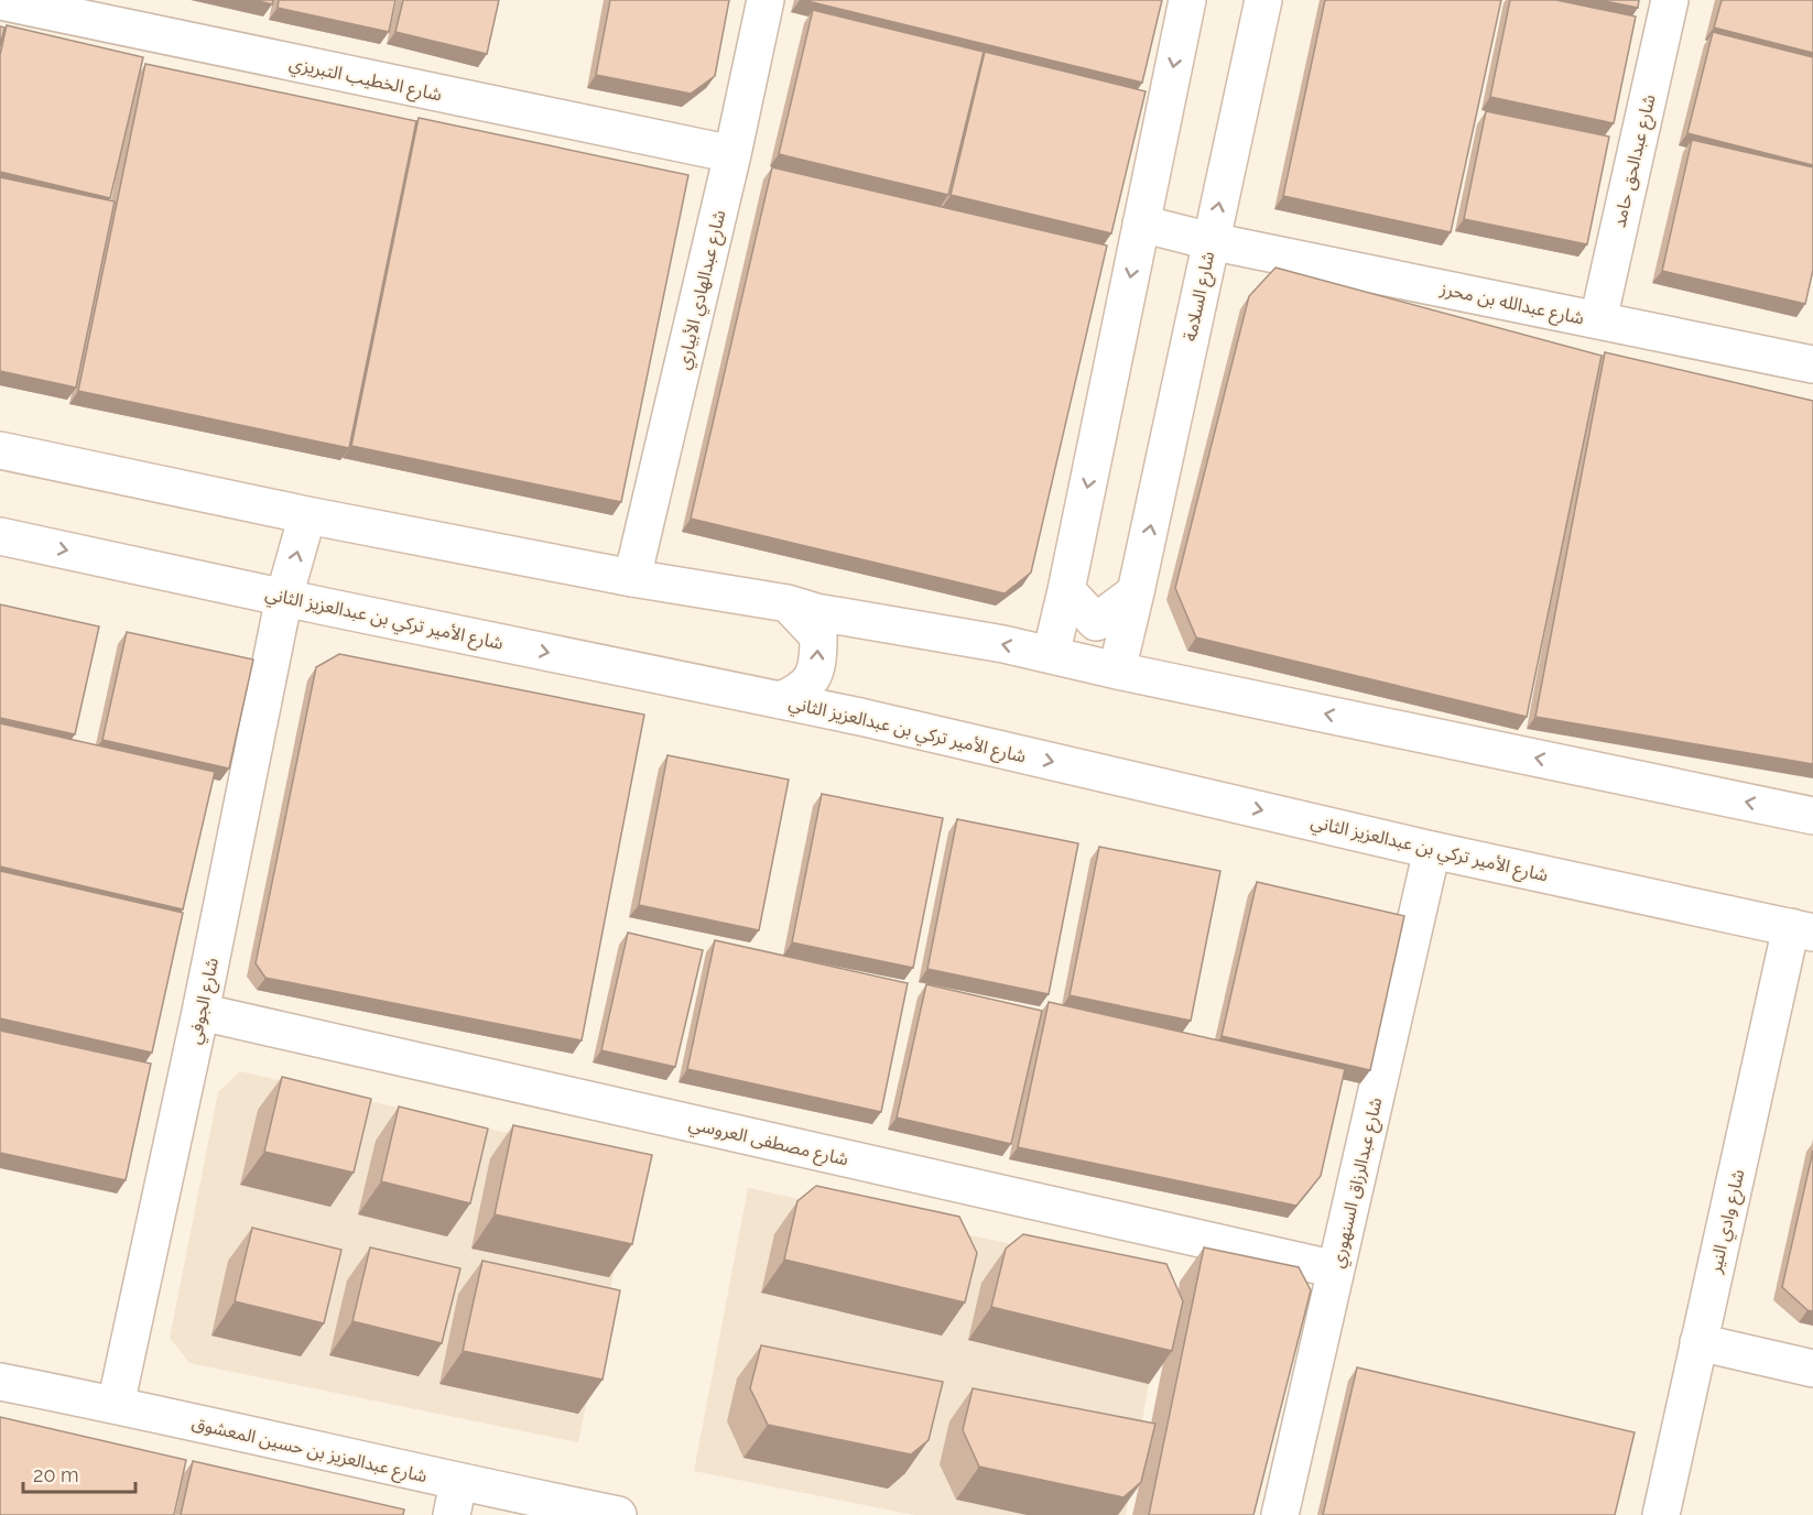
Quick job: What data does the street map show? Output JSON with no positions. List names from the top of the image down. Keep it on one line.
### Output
{"streets":{"street":["شارع الخطيب التبريزي","شارع عبدالحق حامد","شارع عبدالهادي الأبياري","شارع السلامة","شارع عبدالله بن محرز","شارع الأمير تركي بن عبدالعزيز الثاني","شارع الجوفي","شارع مصطفى العروسي","شارع عبدالرزاق السنهوري","شارع وادي النير","شارع عبدالعزيز بن حسين المعشوق"]},"crossings":[["شارع الخطيب التبريزي","شارع عبدالهادي الأبياري"],["شارع عبدالحق حامد","شارع عبدالله بن محرز"],["شارع السلامة","شارع عبدالله بن محرز"],["شارع الأمير تركي بن عبدالعزيز الثاني","شارع الجوفي"],["شارع الأمير تركي بن عبدالعزيز الثاني","شارع عبدالرزاق السنهوري"],["شارع الأمير تركي بن عبدالعزيز الثاني","شارع وادي النير"],["شارع الجوفي","شارع مصطفى العروسي"],["شارع الجوفي","شارع عبدالعزيز بن حسين المعشوق"],["شارع مصطفى العروسي","شارع عبدالرزاق السنهوري"]],"scale_bar":"20 m"}
